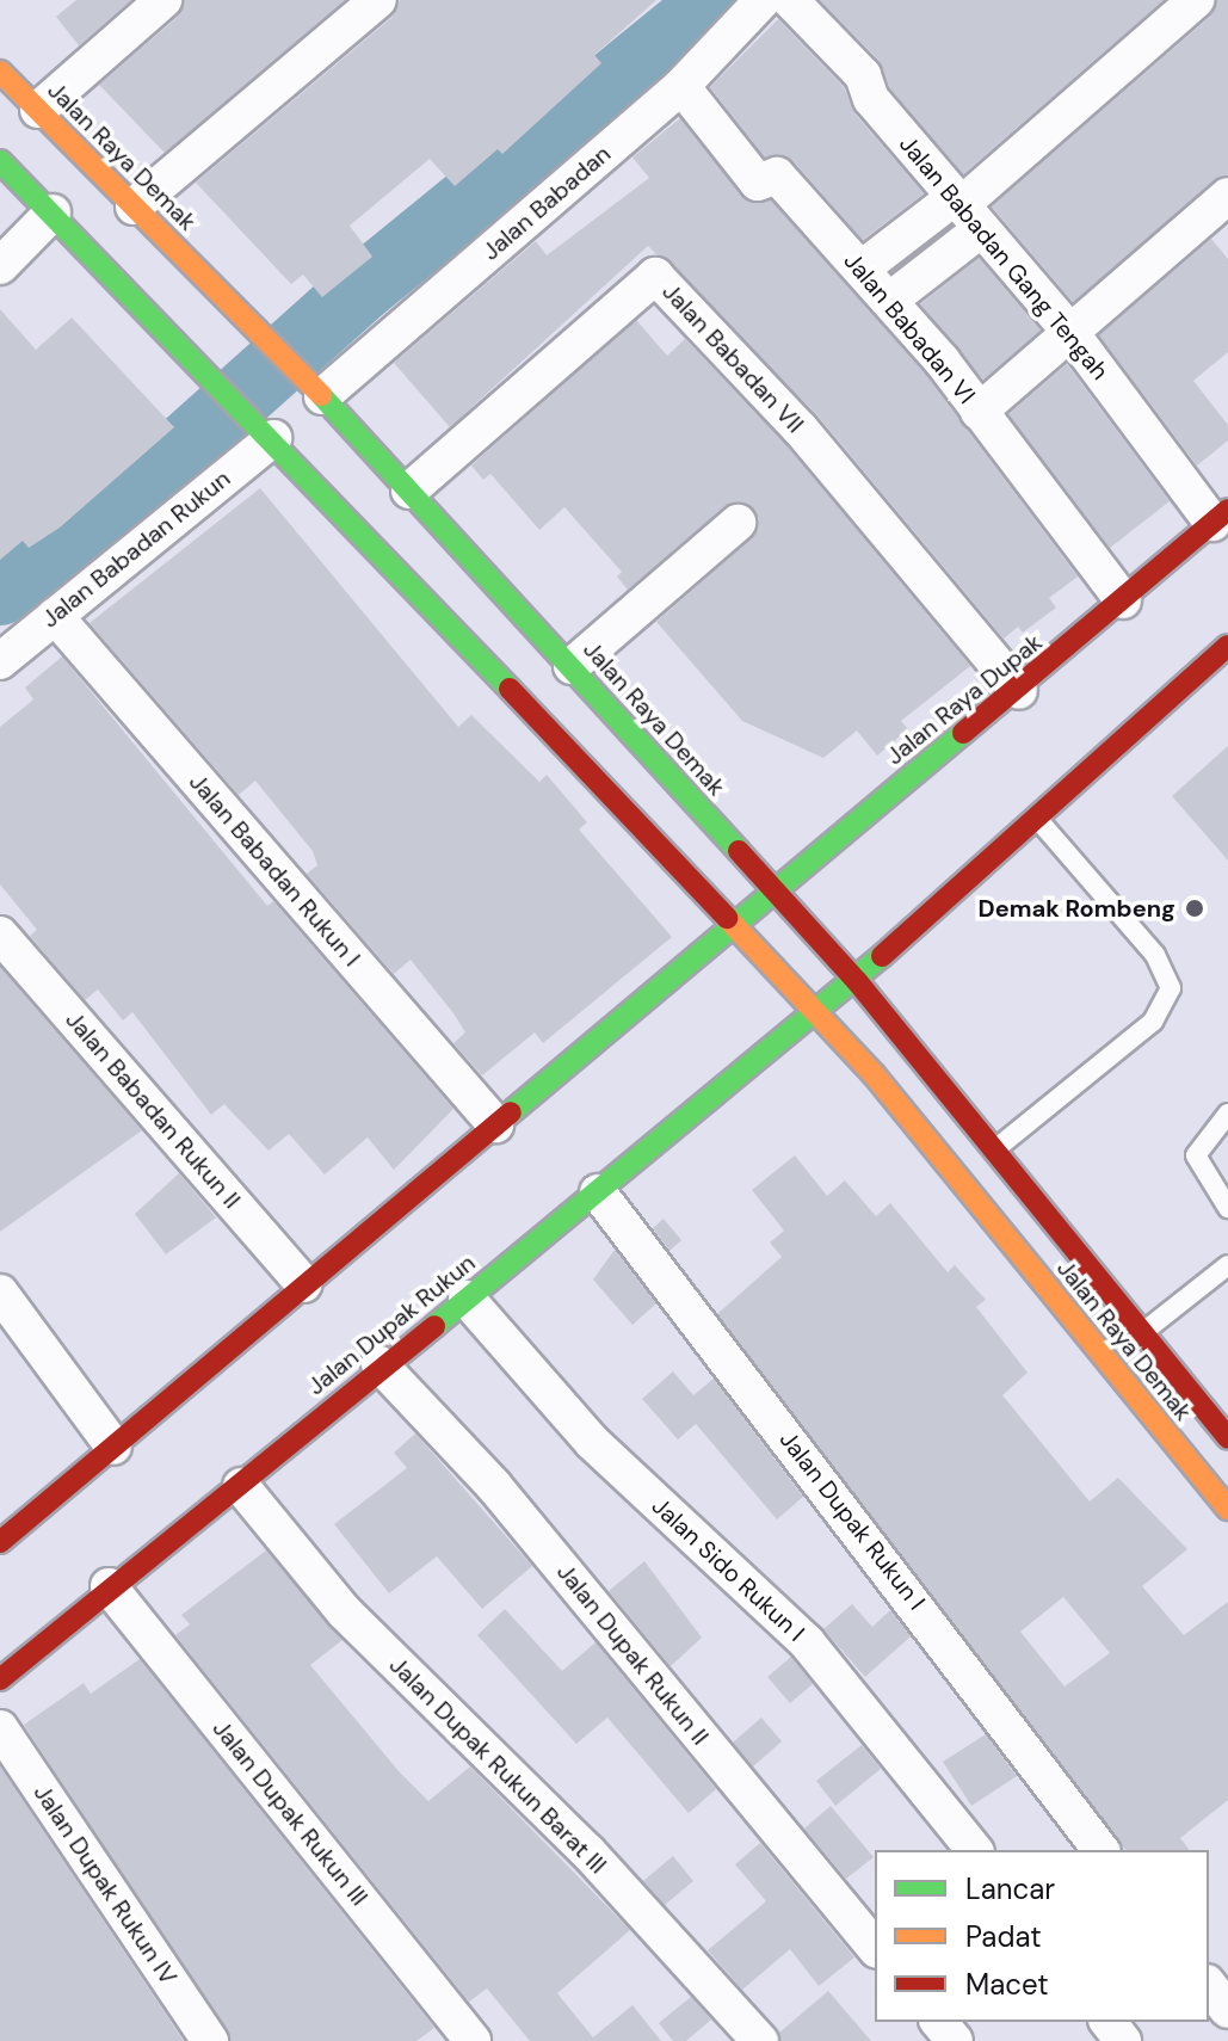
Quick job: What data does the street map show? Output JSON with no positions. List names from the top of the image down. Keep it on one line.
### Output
{"streets":{"main road":["Jalan Raya Demak","Jalan Raya Dupak","Jalan Dupak Rukun"],"street":["Jalan Babadan","Jalan Babadan Gang Tengah","Jalan Babadan VI","Jalan Babadan VII","Jalan Babadan Rukun","Jalan Babadan Rukun I","Jalan Babadan Rukun II","Jalan Dupak Rukun I","Jalan Sido Rukun I","Jalan Dupak Rukun II","Jalan Dupak Rukun Barat III","Jalan Dupak Rukun III","Jalan Dupak Rukun IV"]},"crossings":[["Jalan Raya Demak","Jalan Babadan"],["Jalan Raya Demak","Jalan Babadan VII"],["Jalan Raya Demak","Jalan Babadan Rukun"],["Jalan Raya Demak","Jalan Raya Dupak"],["Jalan Raya Demak","Jalan Dupak Rukun"],["Jalan Babadan","Jalan Babadan VI"],["Jalan Babadan Gang Tengah","Jalan Raya Dupak"],["Jalan Babadan VI","Jalan Raya Dupak"],["Jalan Babadan VII","Jalan Raya Dupak"],["Jalan Babadan Rukun","Jalan Babadan Rukun I"],["Jalan Dupak Rukun","Jalan Dupak Rukun I"],["Jalan Dupak Rukun","Jalan Sido Rukun I"],["Jalan Dupak Rukun","Jalan Dupak Rukun II"],["Jalan Dupak Rukun","Jalan Dupak Rukun Barat III"],["Jalan Dupak Rukun","Jalan Dupak Rukun III"]],"places":["Demak Rombeng"],"legend":["Lancar","Padat","Macet"]}
